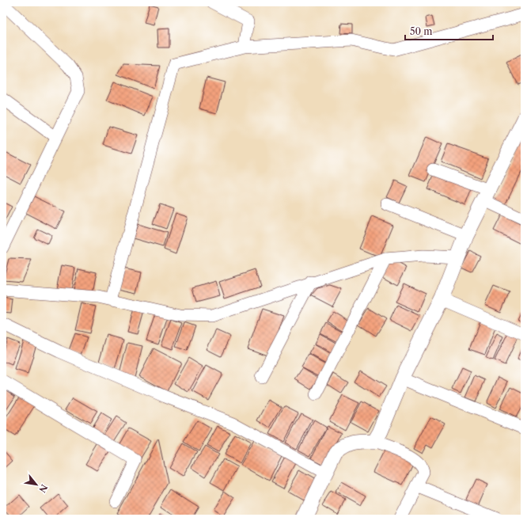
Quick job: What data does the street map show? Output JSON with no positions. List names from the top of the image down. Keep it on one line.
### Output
{"scale_bar":"50 m","north":"bottom right"}
